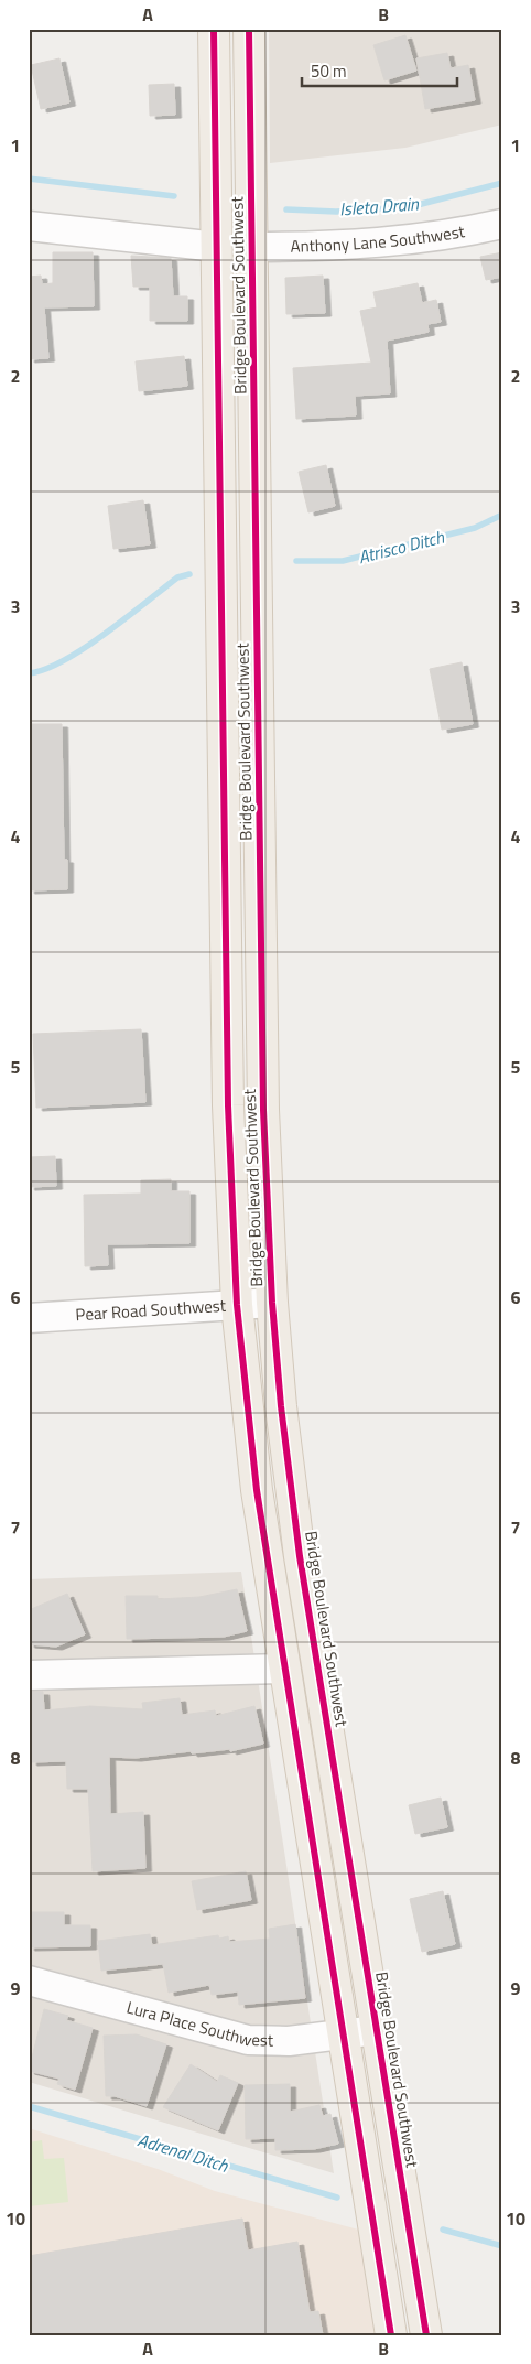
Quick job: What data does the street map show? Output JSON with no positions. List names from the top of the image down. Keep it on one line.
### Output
{"streets":{"main road":["Bridge Boulevard Southwest"],"street":["Anthony Lane Southwest","Pear Road Southwest","Lura Place Southwest"]},"crossings":[["Anthony Lane Southwest","Bridge Boulevard Southwest"],["Bridge Boulevard Southwest","Pear Road Southwest"],["Bridge Boulevard Southwest","Lura Place Southwest"]],"water":["Isleta Drain","Atrisco Ditch","Adrenal Ditch"],"scale_bar":"50 m","grid":{"columns":["A","B"],"rows":["1","2","3","4","5","6","7","8","9","10"]}}
